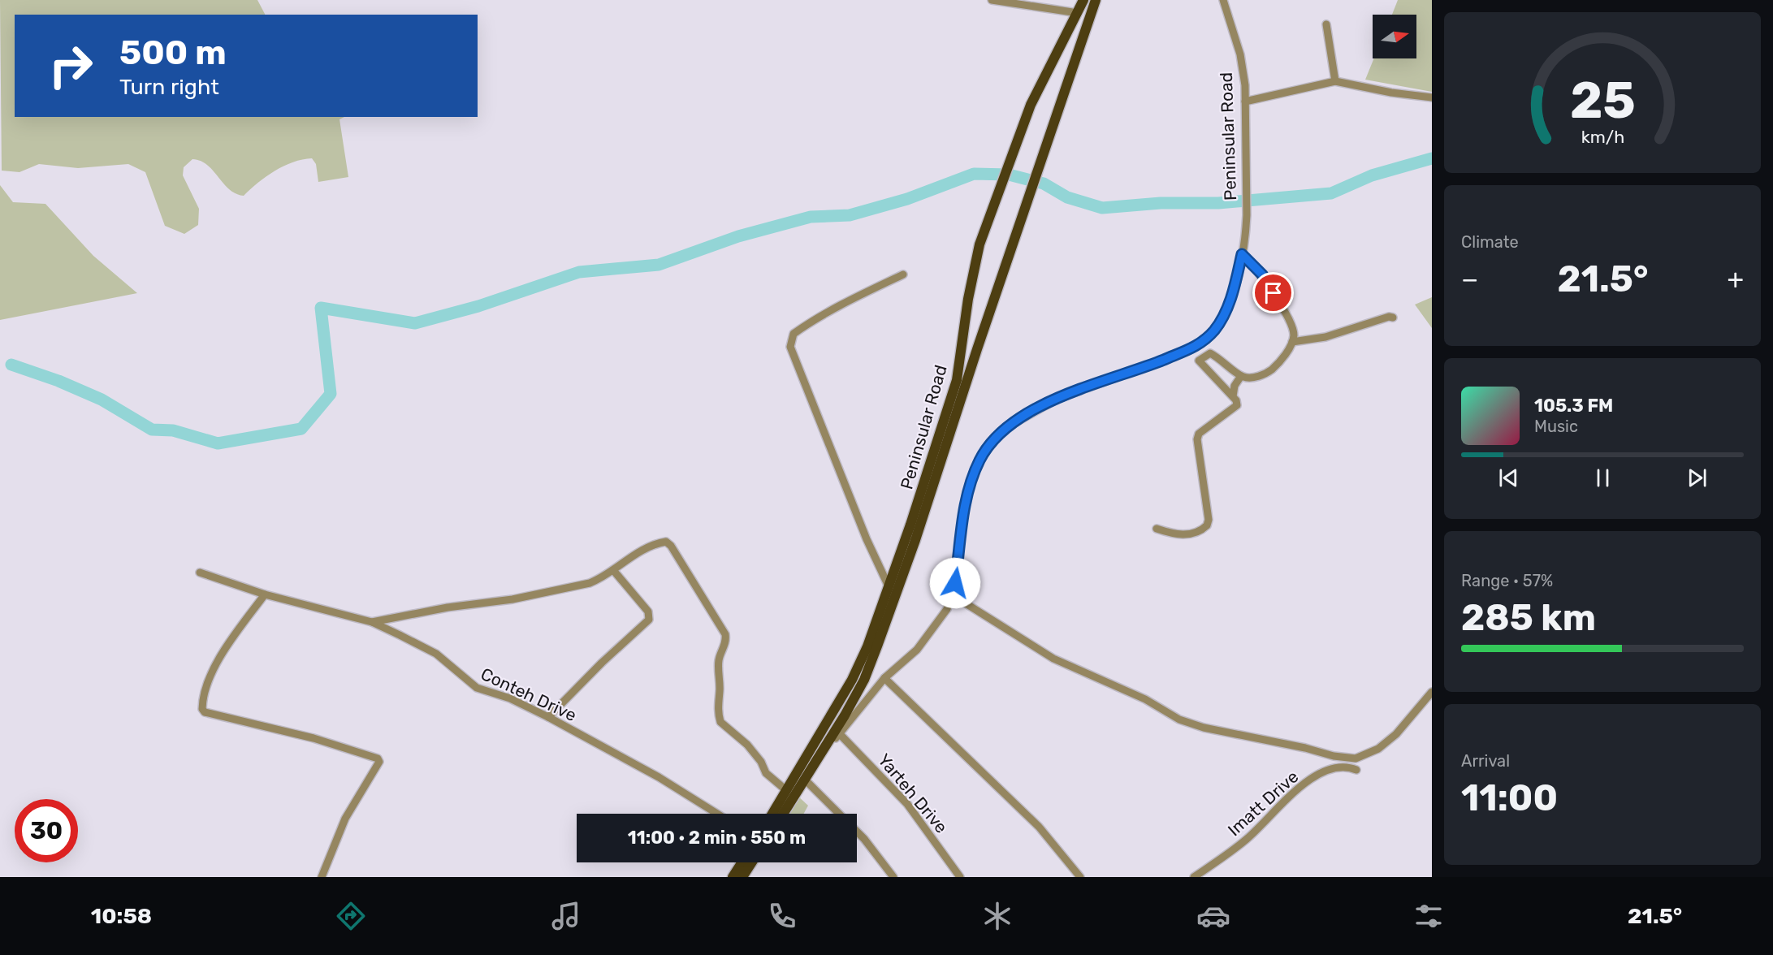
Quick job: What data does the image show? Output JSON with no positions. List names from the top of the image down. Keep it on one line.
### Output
{"streets":{"main road":["Peninsular Road"],"street":["Conteh Drive","Yarteh Drive","Imatt Drive"]},"crossings":[["Peninsular Road","Yarteh Drive"]],"north":"right","page":{"turn":["500 m","Turn right"],"tile":["Climate",["Range · 57%","285 km"],["Arrival","11:00"]],"heat":["−","21.5°","+"],"song":["105.3 FM","Music"],"limit":"30","trip":"11:00 · 2 min · 550 m","tabs":["10:58","21.5°"],"gauge":["25","km/h"]}}
